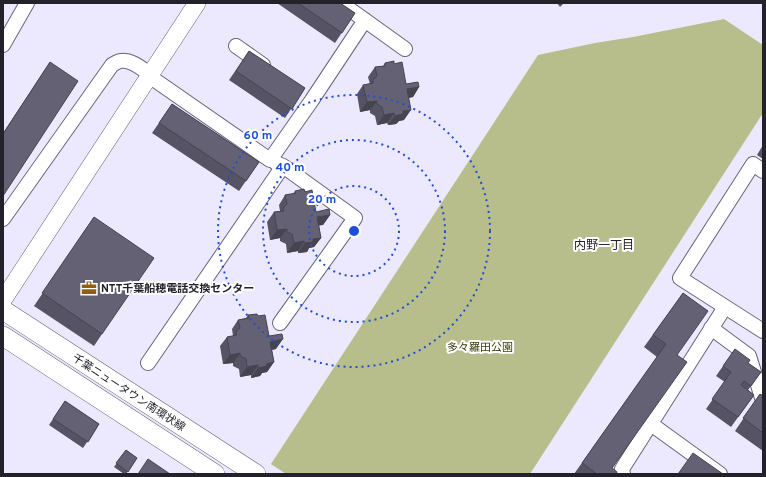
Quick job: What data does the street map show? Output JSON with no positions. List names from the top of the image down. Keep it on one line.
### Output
{"streets":{"main road":["千葉ニュータウン南環状線"]},"districts":["内野一丁目"],"parks":["多々羅田公園"],"places":{"office":["NTT千葉船穂電話交換センター"]},"rings":["60 m","40 m","20 m"]}
